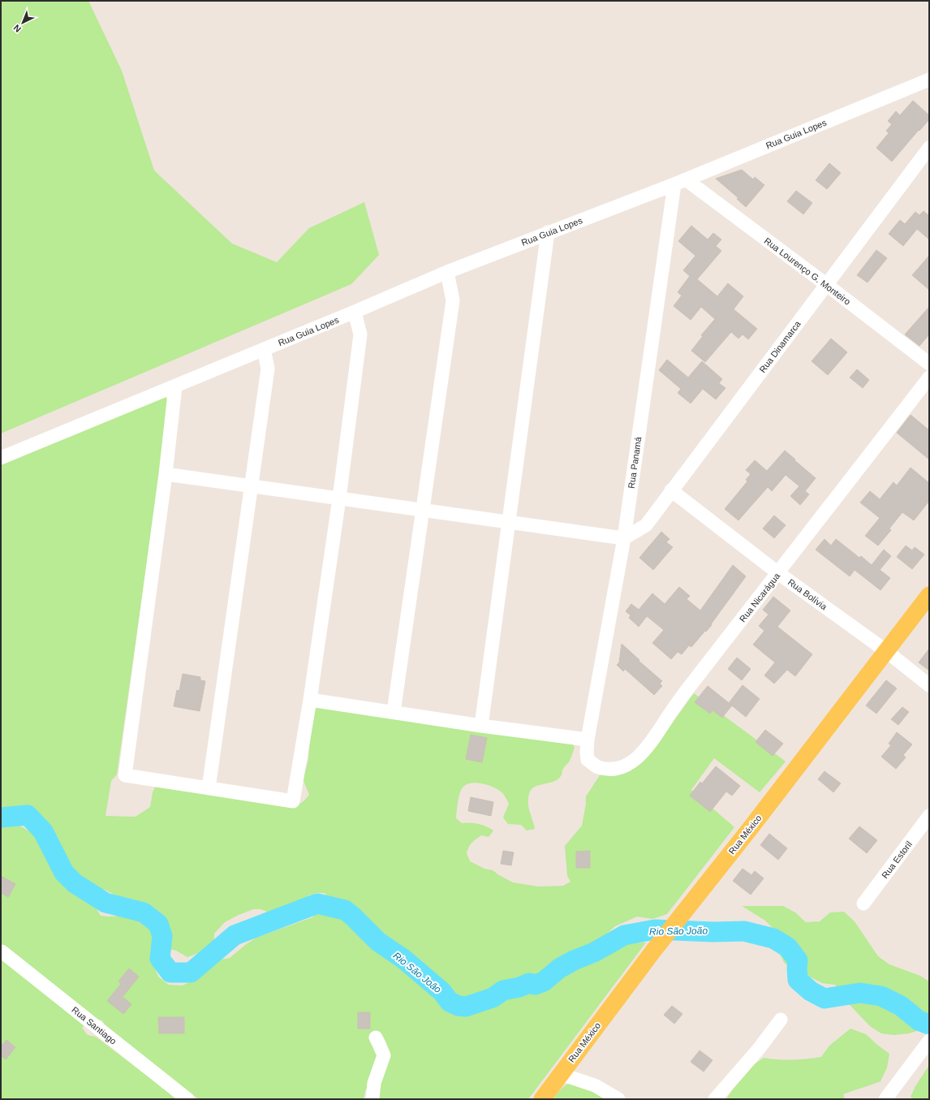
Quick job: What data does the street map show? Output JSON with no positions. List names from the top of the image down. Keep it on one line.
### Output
{"streets":{"main road":["Rua México"],"street":["Rua Guia Lopes","Rua Lourenço G. Monteiro","Rua Dinamarca","Rua Panamá","Rua Bolívia","Rua Nicarágua","Rua Estoril","Rua Santiago"]},"crossings":[["Rua Guia Lopes","Rua Lourenço G. Monteiro"],["Rua Guia Lopes","Rua Panamá"],["Rua Lourenço G. Monteiro","Rua Dinamarca"],["Rua Lourenço G. Monteiro","Rua Panamá"],["Rua Dinamarca","Rua Panamá"],["Rua Dinamarca","Rua Bolívia"],["Rua Panamá","Rua Nicarágua"],["Rua Bolívia","Rua Nicarágua"],["Rua Bolívia","Rua México"]],"water":["Rio São João"],"north":"bottom left"}
